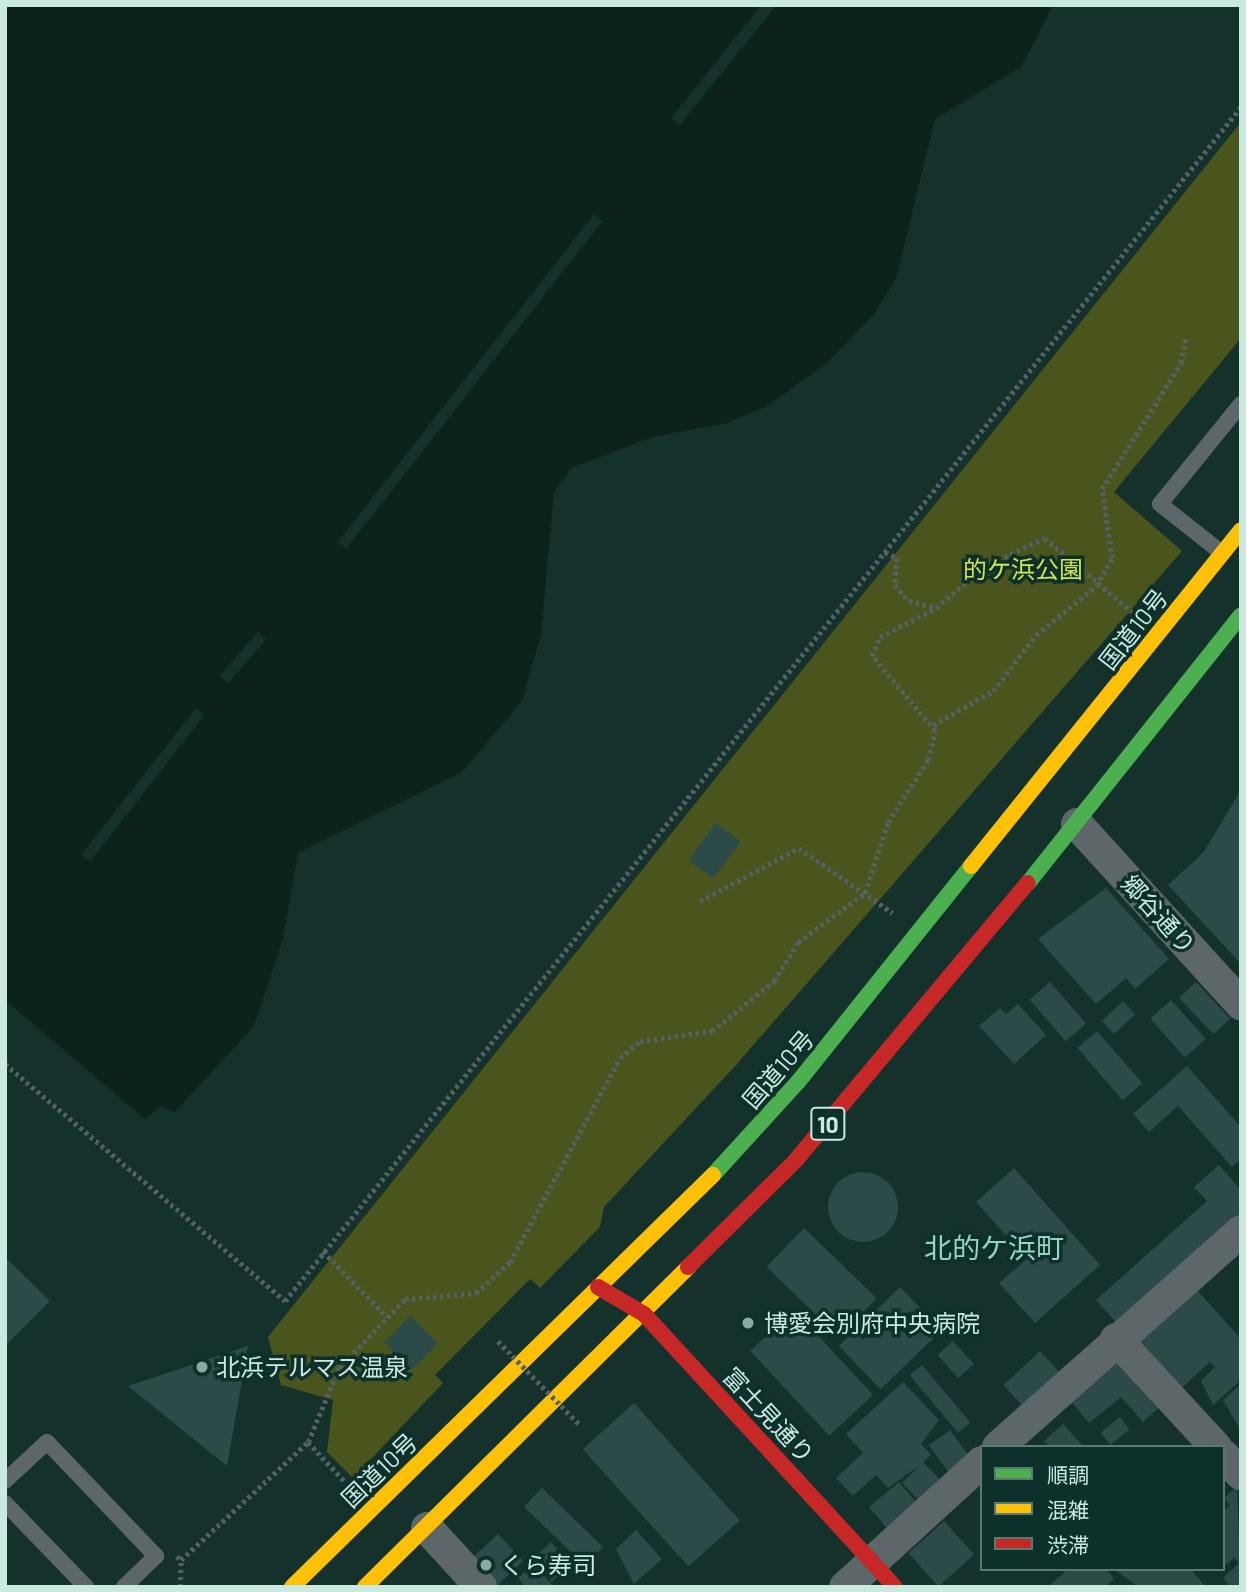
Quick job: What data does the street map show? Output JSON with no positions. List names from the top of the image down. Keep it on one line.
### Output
{"streets":{"main road":["国道10号","10","富士見通り"],"street":["郷谷通り"]},"crossings":[["国道10号","富士見通り"],["郷谷通り","10"],["10","富士見通り"]],"districts":["北的ケ浜町"],"parks":["的ケ浜公園"],"places":["博愛会別府中央病院","北浜テルマス温泉","くら寿司"],"legend":["順調","混雑","渋滞"]}
